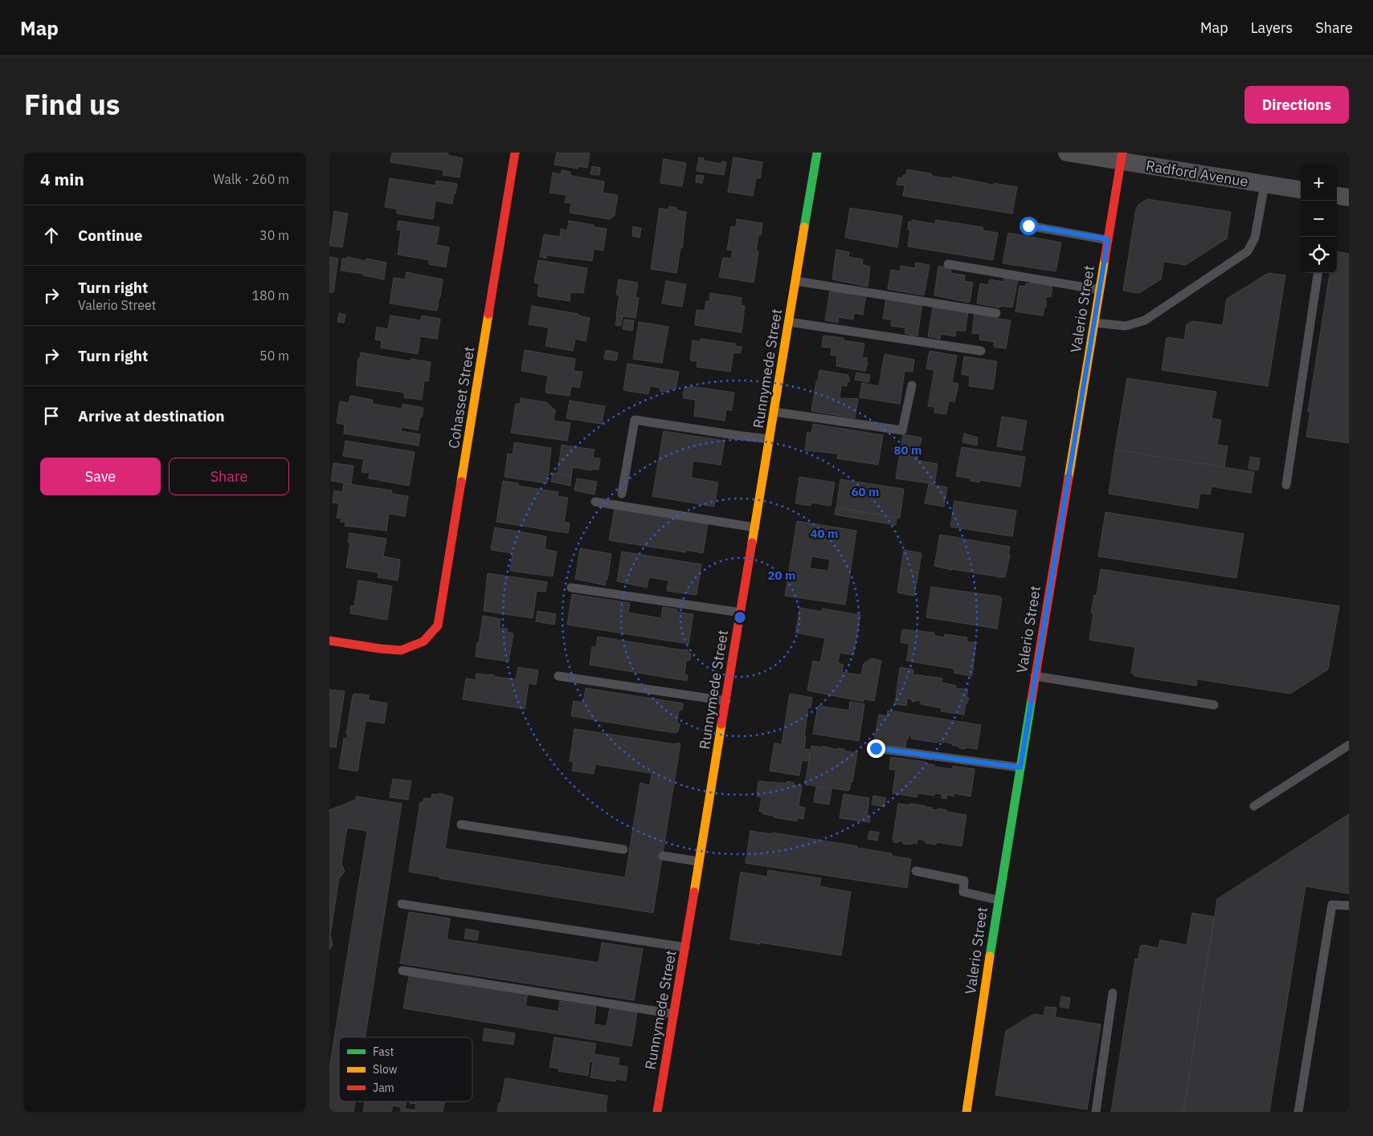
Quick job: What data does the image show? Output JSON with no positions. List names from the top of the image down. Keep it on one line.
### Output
{"streets":{"street":["Radford Avenue","Valerio Street","Runnymede Street","Cohasset Street"]},"crossings":[["Radford Avenue","Valerio Street"]],"legend":["Fast","Slow","Jam"],"page":{"header":"Map","nav":["Map","Layers","Share"],"title":"Find us","buttons":["Directions",["Save","Share"]],"heading":["4 min","Walk · 260 m"],"map_buttons":["+","−"],"list":[["Continue","30 m"],["Turn right","Valerio Street","180 m"],["Turn right","50 m"],"Arrive at destination"]},"rings":["80 m","60 m","40 m","20 m"]}
